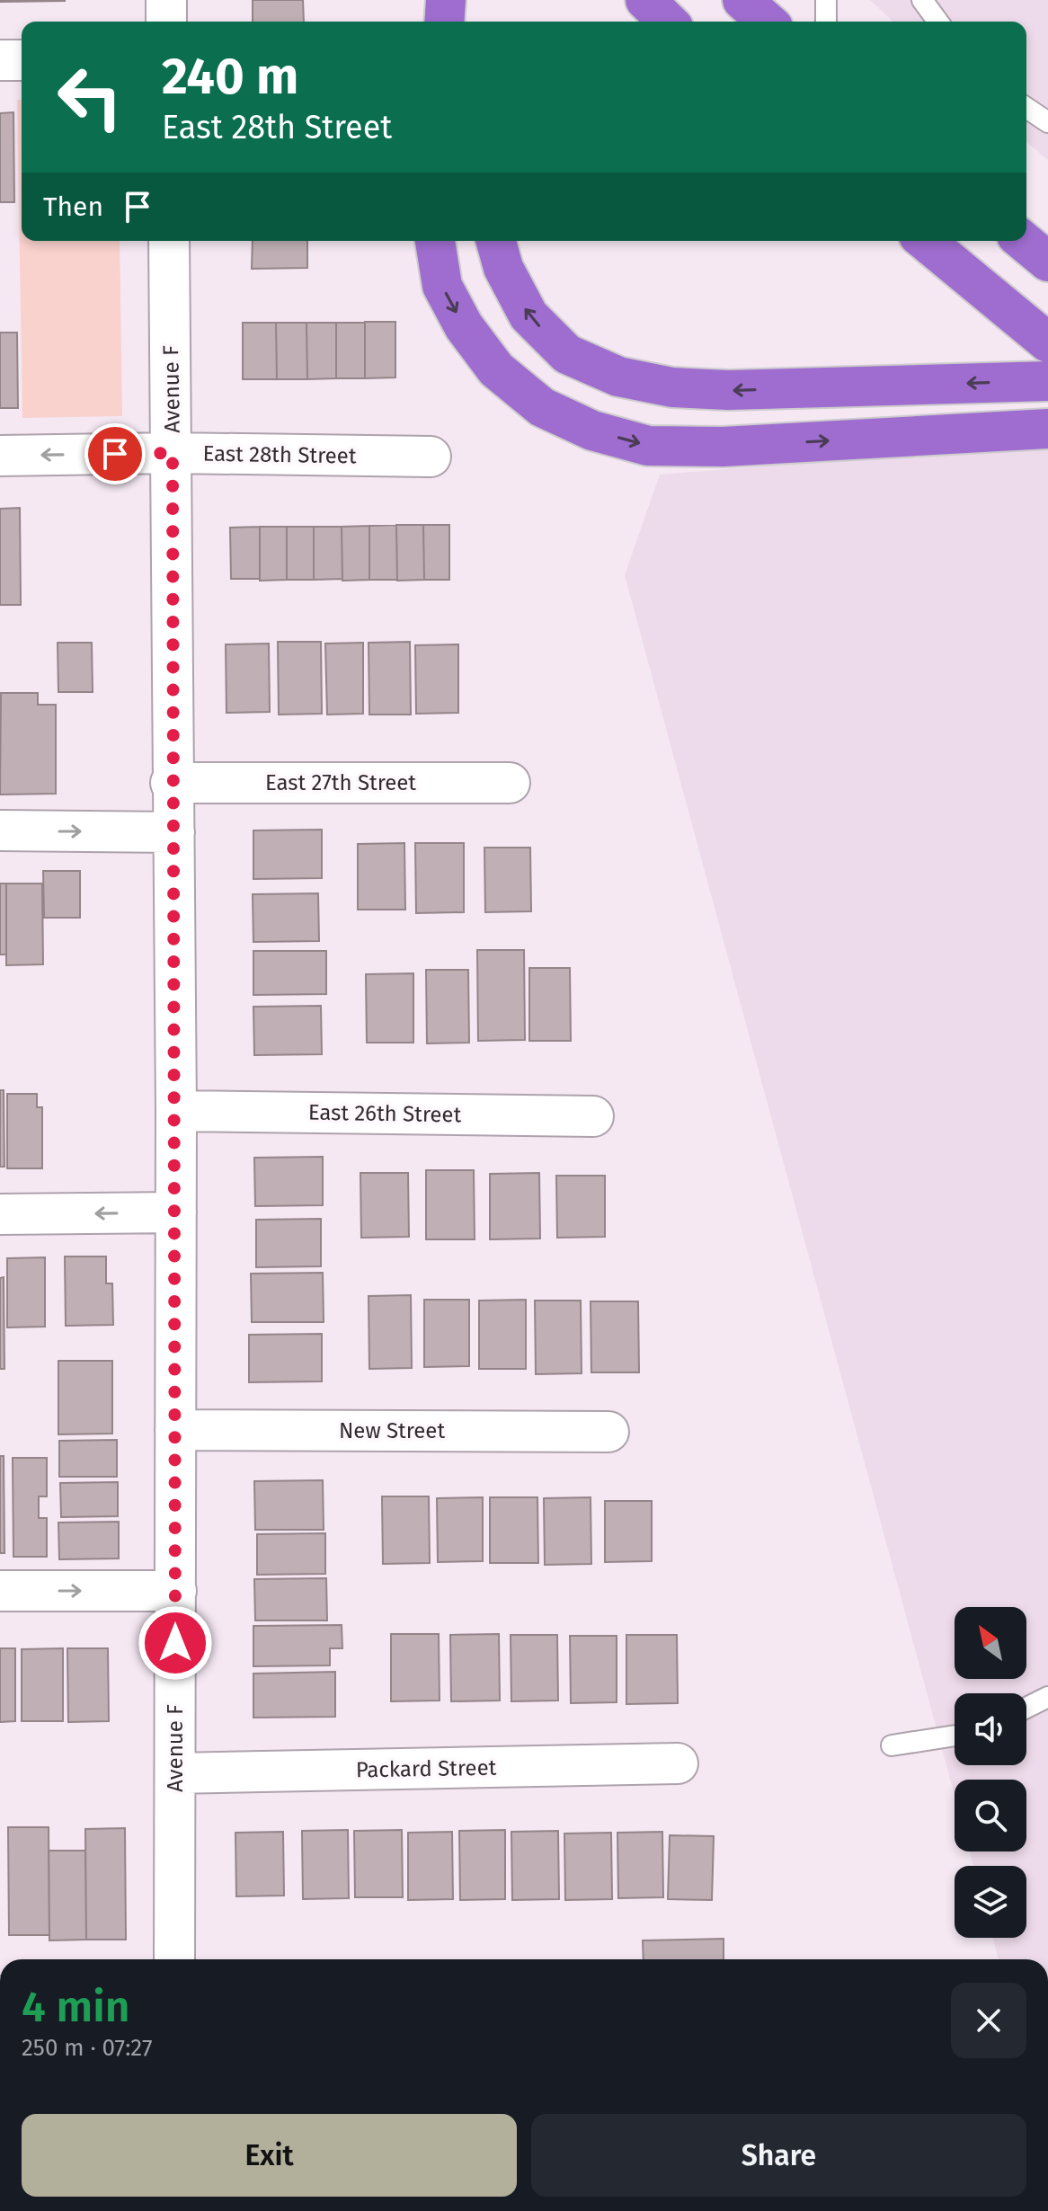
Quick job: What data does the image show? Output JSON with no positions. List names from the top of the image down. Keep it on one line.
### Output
{"streets":{"street":["Avenue F","East 28th Street","East 27th Street","East 26th Street","New Street","Packard Street"]},"crossings":[["Avenue F","East 28th Street"],["Avenue F","East 27th Street"],["Avenue F","East 26th Street"],["Avenue F","New Street"],["Avenue F","Packard Street"]],"one_way":["East 28th Street"],"north":"top left","page":{"turn":["240 m","East 28th Street"],"then":"Then","heading":["4 min","250 m · 07:27"],"buttons":["Exit","Share"]}}
